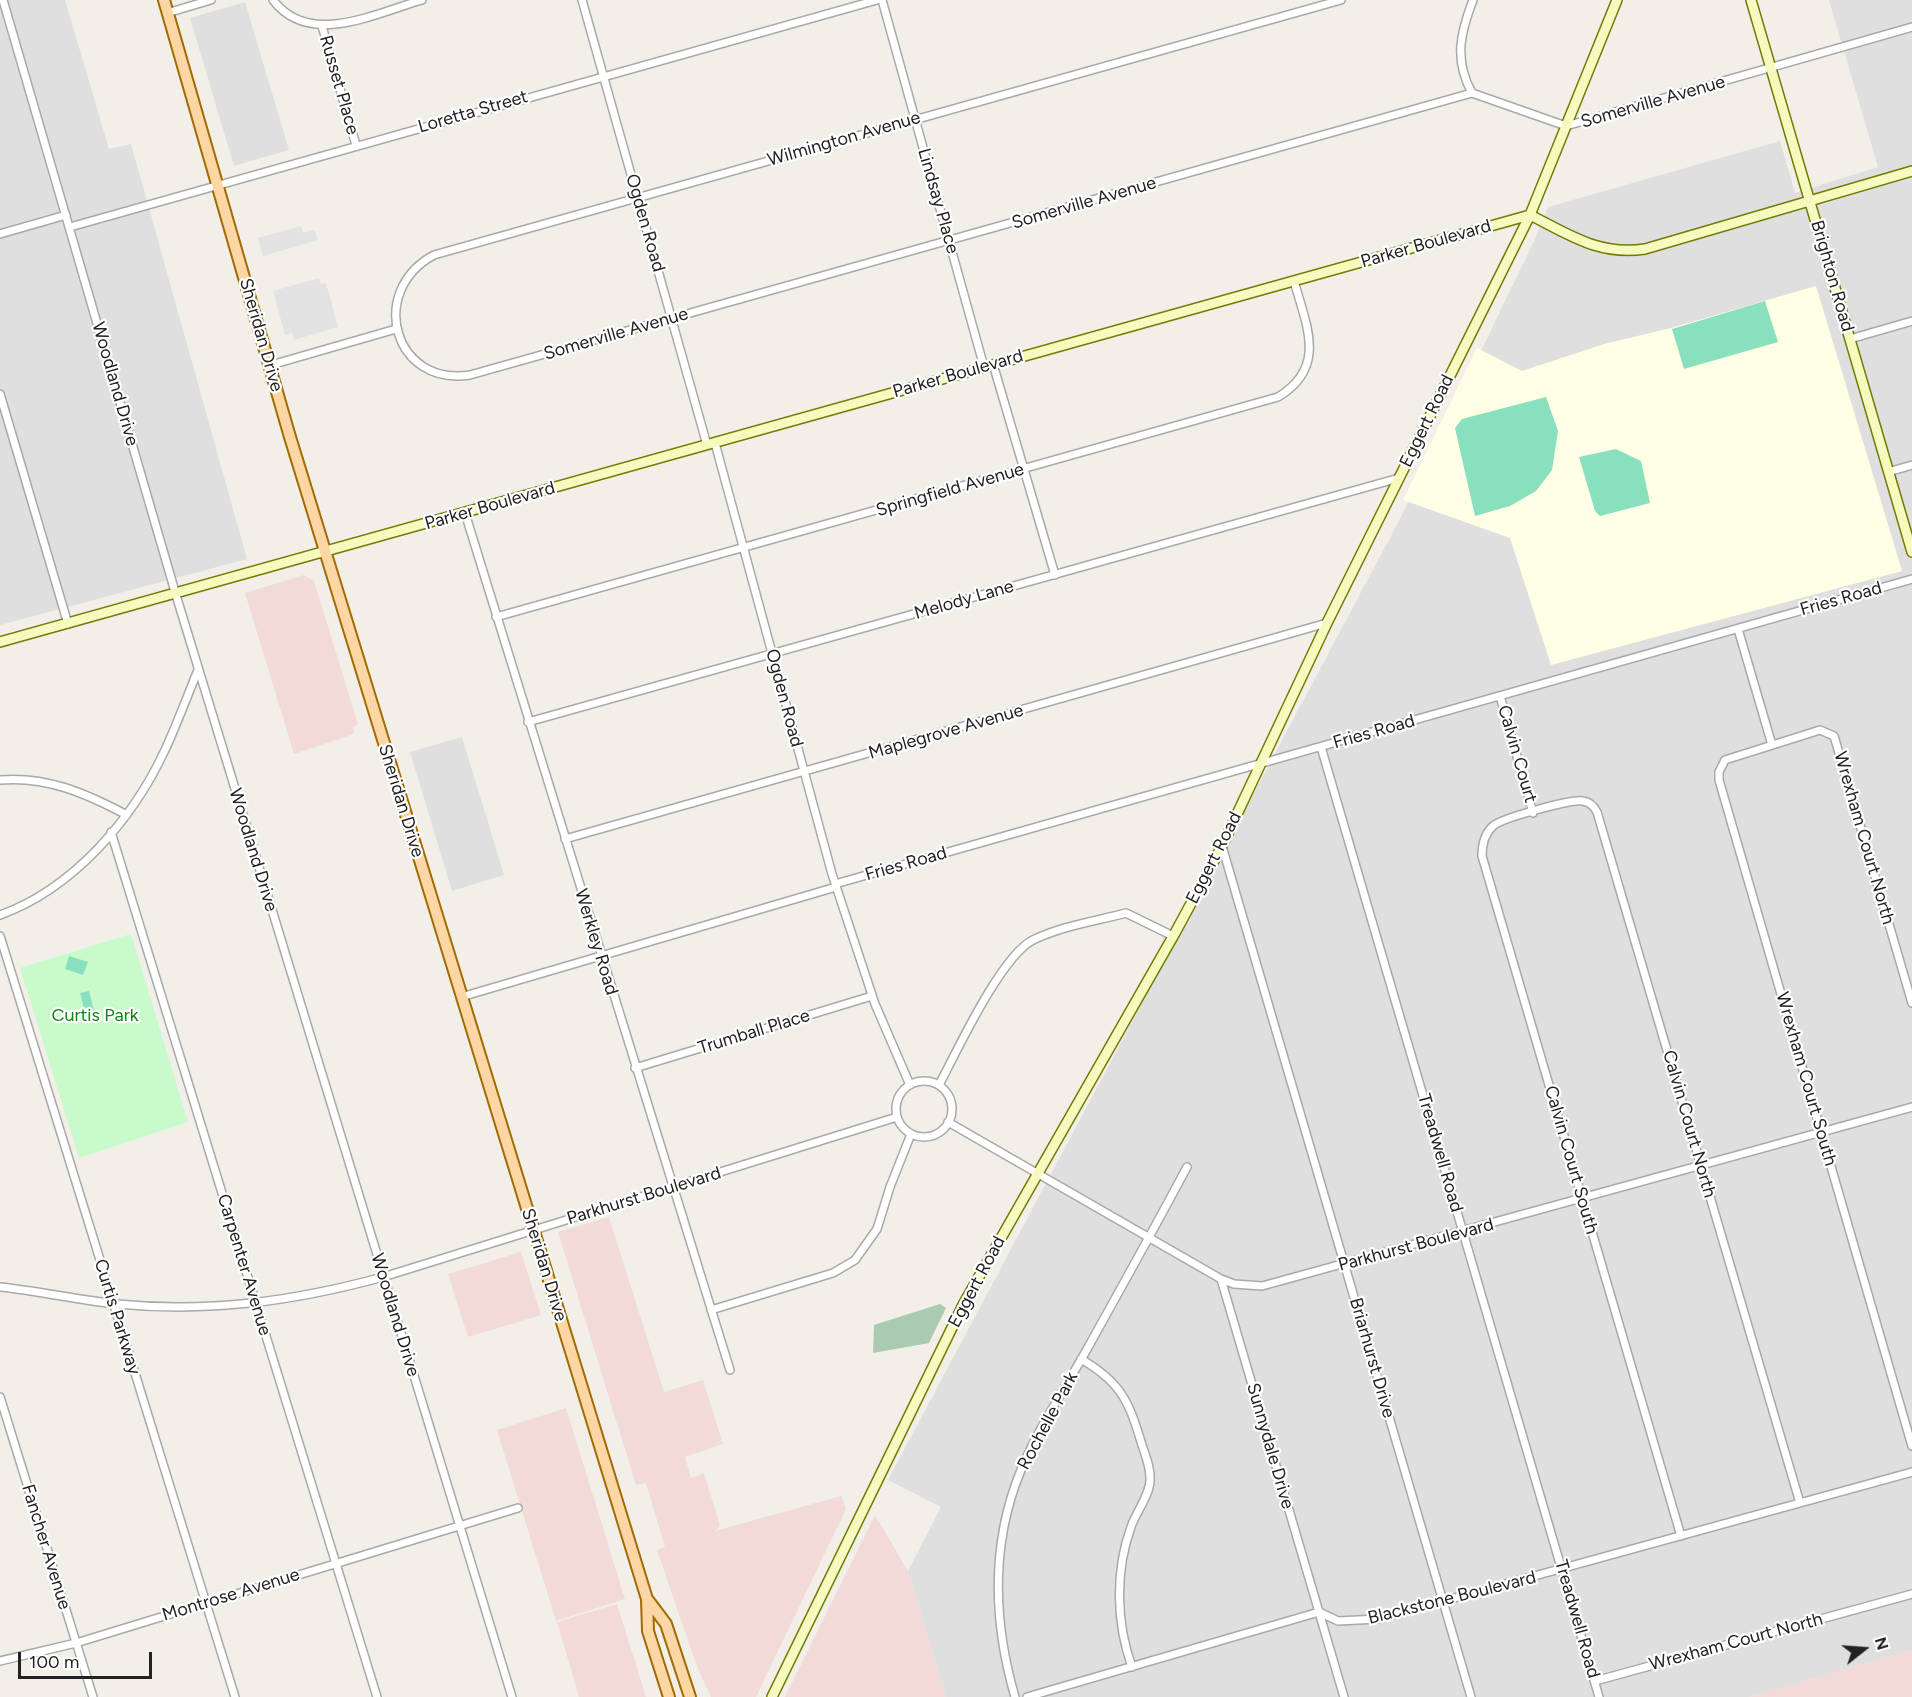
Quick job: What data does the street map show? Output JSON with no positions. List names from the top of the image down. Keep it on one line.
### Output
{"streets":{"main road":["Sheridan Drive"],"street":["Russet Place","Somerville Avenue","Loretta Street","Wilmington Avenue","Lindsay Place","Ogden Road","Parker Boulevard","Brighton Road","Woodland Drive","Eggert Road","Springfield Avenue","Fries Road","Melody Lane","Maplegrove Avenue","Calvin Court","Wrexham Court North","Werkley Road","Trumball Place","Wrexham Court South","Calvin Court North","Treadwell Road","Calvin Court South","Parkhurst Boulevard","Carpenter Avenue","Curtis Parkway","Briarhurst Drive","Rochelle Park","Sunnydale Drive","Fancher Avenue","Montrose Avenue","Blackstone Boulevard"]},"crossings":[["Russet Place","Loretta Street"],["Somerville Avenue","Wilmington Avenue"],["Somerville Avenue","Lindsay Place"],["Somerville Avenue","Ogden Road"],["Somerville Avenue","Brighton Road"],["Somerville Avenue","Eggert Road"],["Loretta Street","Ogden Road"],["Loretta Street","Sheridan Drive"],["Loretta Street","Woodland Drive"],["Wilmington Avenue","Lindsay Place"],["Wilmington Avenue","Ogden Road"],["Lindsay Place","Parker Boulevard"],["Lindsay Place","Springfield Avenue"],["Lindsay Place","Melody Lane"],["Ogden Road","Parker Boulevard"],["Ogden Road","Springfield Avenue"],["Ogden Road","Fries Road"],["Ogden Road","Melody Lane"],["Ogden Road","Maplegrove Avenue"],["Ogden Road","Trumball Place"],["Ogden Road","Parkhurst Boulevard"],["Parker Boulevard","Sheridan Drive"],["Parker Boulevard","Woodland Drive"],["Parker Boulevard","Eggert Road"],["Parker Boulevard","Springfield Avenue"],["Parker Boulevard","Werkley Road"],["Sheridan Drive","Fries Road"],["Sheridan Drive","Parkhurst Boulevard"],["Woodland Drive","Parkhurst Boulevard"],["Woodland Drive","Montrose Avenue"],["Eggert Road","Fries Road"],["Eggert Road","Melody Lane"],["Eggert Road","Maplegrove Avenue"],["Eggert Road","Parkhurst Boulevard"],["Eggert Road","Briarhurst Drive"],["Springfield Avenue","Werkley Road"],["Fries Road","Calvin Court"],["Fries Road","Werkley Road"],["Fries Road","Treadwell Road"],["Melody Lane","Werkley Road"],["Maplegrove Avenue","Werkley Road"],["Calvin Court","Calvin Court North"],["Calvin Court","Calvin Court South"],["Wrexham Court North","Wrexham Court South"],["Wrexham Court North","Treadwell Road"],["Werkley Road","Trumball Place"],["Werkley Road","Parkhurst Boulevard"],["Wrexham Court South","Parkhurst Boulevard"],["Calvin Court North","Calvin Court South"],["Calvin Court North","Parkhurst Boulevard"],["Calvin Court North","Blackstone Boulevard"],["Treadwell Road","Parkhurst Boulevard"],["Treadwell Road","Blackstone Boulevard"],["Calvin Court South","Parkhurst Boulevard"],["Calvin Court South","Blackstone Boulevard"],["Parkhurst Boulevard","Carpenter Avenue"],["Parkhurst Boulevard","Curtis Parkway"],["Parkhurst Boulevard","Briarhurst Drive"],["Parkhurst Boulevard","Rochelle Park"],["Parkhurst Boulevard","Sunnydale Drive"],["Carpenter Avenue","Montrose Avenue"],["Curtis Parkway","Montrose Avenue"],["Briarhurst Drive","Blackstone Boulevard"],["Sunnydale Drive","Blackstone Boulevard"],["Fancher Avenue","Montrose Avenue"]],"parks":["Curtis Park"],"scale_bar":"100 m","north":"right"}
